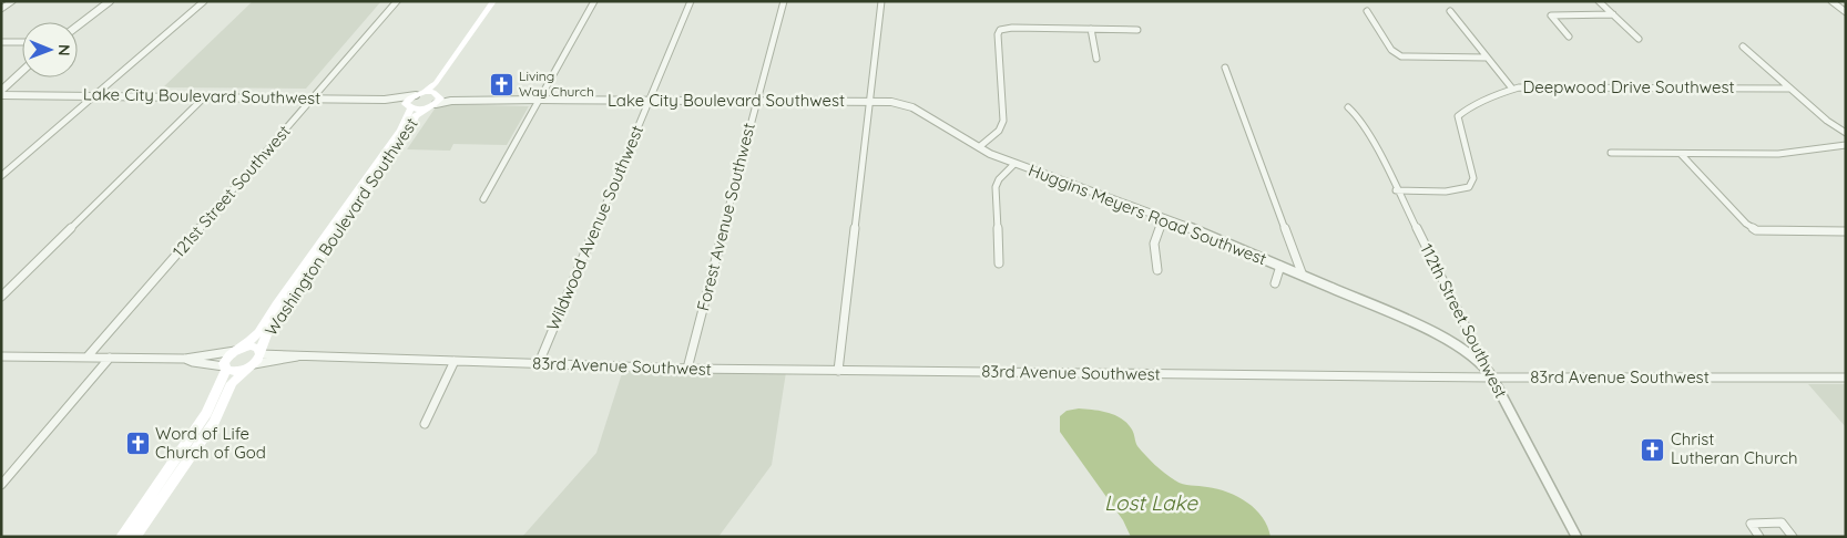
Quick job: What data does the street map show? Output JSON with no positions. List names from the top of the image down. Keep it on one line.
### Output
{"streets":{"main road":["Washington Boulevard Southwest"],"street":["Deepwood Drive Southwest","Lake City Boulevard Southwest","121st Street Southwest","Huggins Meyers Road Southwest","Forest Avenue Southwest","Wildwood Avenue Southwest","112th Street Southwest","83rd Avenue Southwest"]},"crossings":[["Deepwood Drive Southwest","112th Street Southwest"],["Lake City Boulevard Southwest","121st Street Southwest"],["Lake City Boulevard Southwest","Huggins Meyers Road Southwest"],["Lake City Boulevard Southwest","Forest Avenue Southwest"],["Lake City Boulevard Southwest","Washington Boulevard Southwest"],["Lake City Boulevard Southwest","Wildwood Avenue Southwest"],["Huggins Meyers Road Southwest","112th Street Southwest"],["Forest Avenue Southwest","83rd Avenue Southwest"],["Washington Boulevard Southwest","83rd Avenue Southwest"],["Wildwood Avenue Southwest","83rd Avenue Southwest"],["112th Street Southwest","83rd Avenue Southwest"]],"water":["Lost Lake"],"places":{"church":["Living Way Church","Word of Life Church of God","Christ Lutheran Church"]},"north":"right"}
